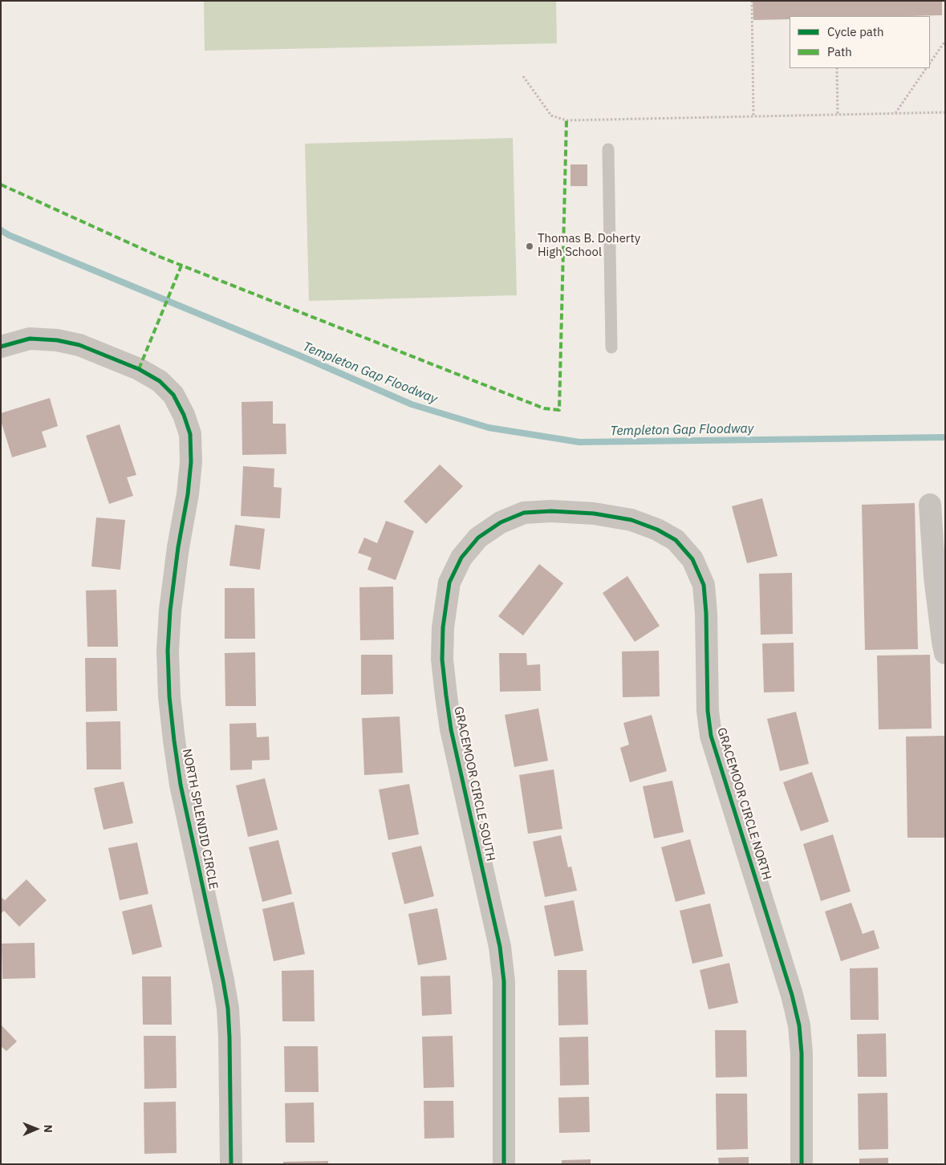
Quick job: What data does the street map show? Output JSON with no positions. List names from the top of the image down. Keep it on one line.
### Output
{"streets":{"street":["GRACEMOOR CIRCLE SOUTH","GRACEMOOR CIRCLE NORTH","NORTH SPLENDID CIRCLE"]},"crossings":[["GRACEMOOR CIRCLE SOUTH","GRACEMOOR CIRCLE NORTH"]],"water":["Templeton Gap Floodway"],"places":["Thomas B. Doherty High School"],"legend":["Cycle path","Path"],"north":"right"}
